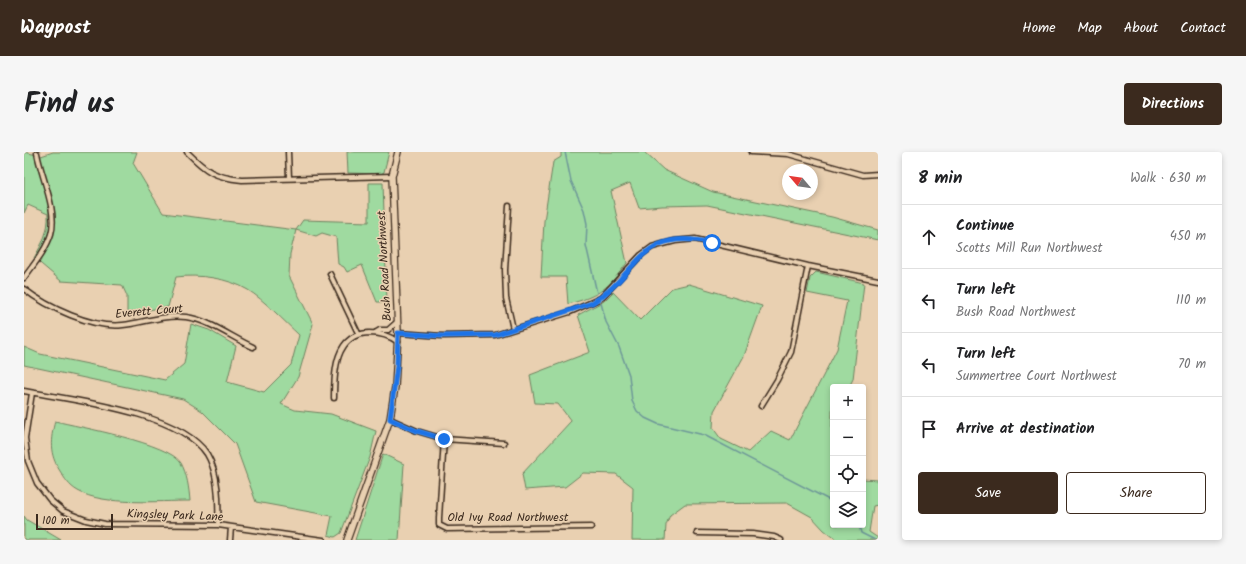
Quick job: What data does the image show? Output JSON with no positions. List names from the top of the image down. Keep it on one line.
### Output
{"streets":{"street":["Bush Road Northwest","Everett Court","Kingsley Park Lane","Old Ivy Road Northwest"]},"scale_bar":"100 m","north":"top left","page":{"header":"Waypost","nav":["Home","Map","About","Contact"],"title":"Find us","buttons":["Directions",["Save","Share"]],"heading":["8 min","Walk · 630 m"],"list":[["Continue","Scotts Mill Run Northwest","450 m"],["Turn left","Bush Road Northwest","110 m"],["Turn left","Summertree Court Northwest","70 m"],"Arrive at destination"],"map_buttons":["+","−"],"scale":"100 m"}}
